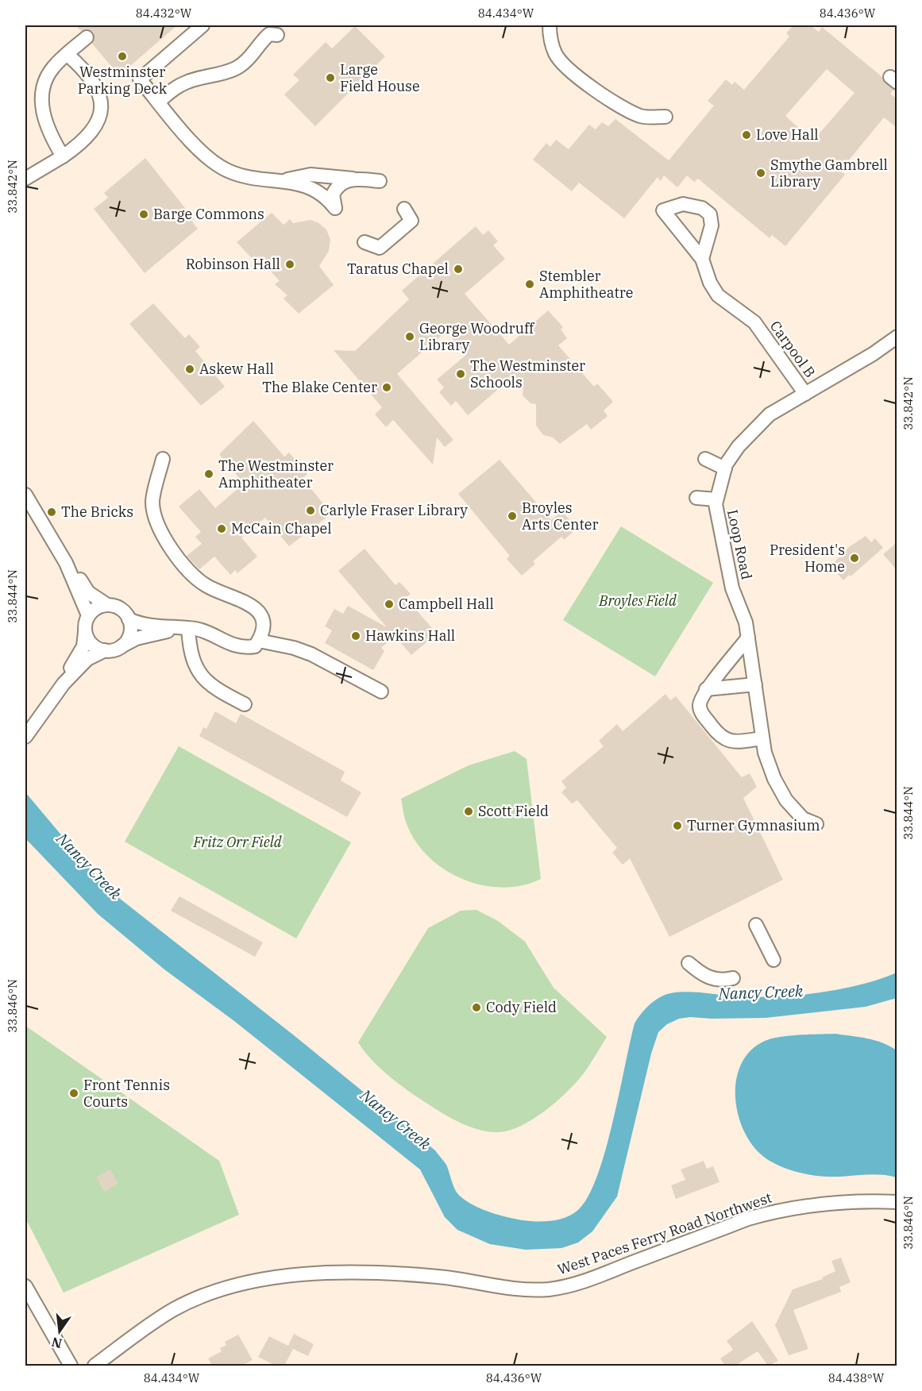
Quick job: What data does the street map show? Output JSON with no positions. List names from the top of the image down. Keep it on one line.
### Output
{"streets":{"street":["Carpool B","Loop Road","West Paces Ferry Road Northwest"]},"crossings":[["Carpool B","Loop Road"]],"water":["Nancy Creek"],"parks":["Broyles Field","Fritz Orr Field"],"places":["Westminster Parking Deck","Large Field House","Love Hall","Smythe Gambrell Library","Barge Commons","Robinson Hall","Taratus Chapel","Stembler Amphitheatre","George Woodruff Library","Askew Hall","The Westminster Schools","The Blake Center","The Westminster Amphitheater","Carlyle Fraser Library","The Bricks","Broyles Arts Center","McCain Chapel","President's Home","Campbell Hall","Hawkins Hall","Scott Field","Turner Gymnasium","Cody Field","Front Tennis Courts"],"north":"bottom","coordinates":["84.432°W","84.434°W","84.436°W","33.842°N","33.844°N","33.846°N","84.438°W"]}
